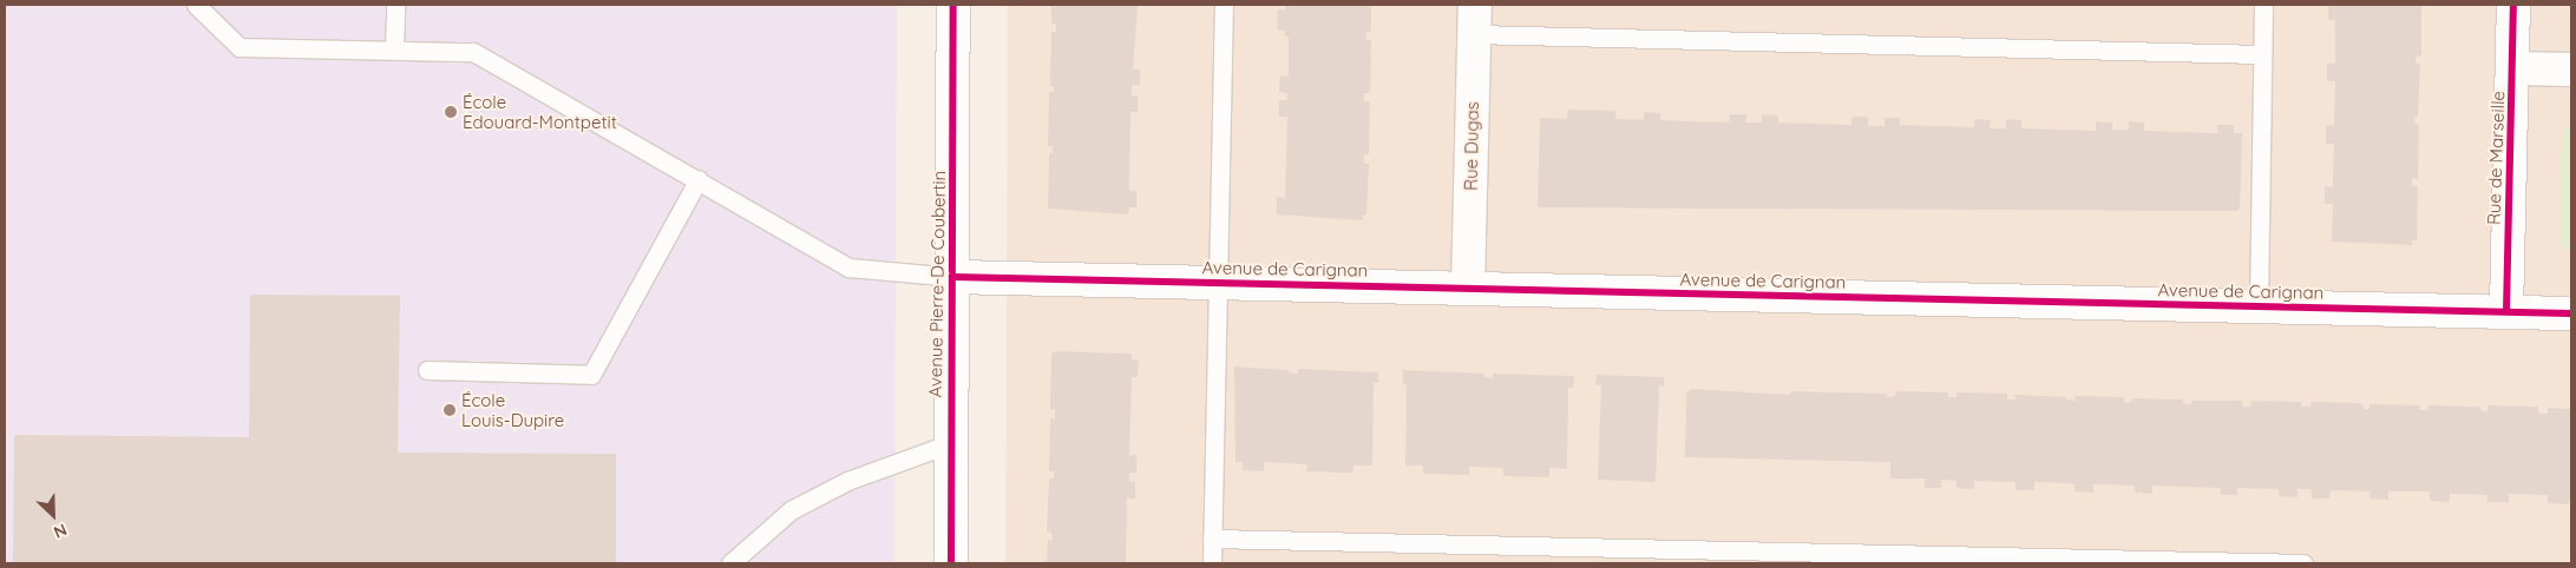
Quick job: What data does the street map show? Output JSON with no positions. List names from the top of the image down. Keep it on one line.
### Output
{"streets":{"street":["Rue Dugas","Rue de Marseille","Avenue de Carignan","Avenue Pierre-De Coubertin"]},"crossings":[["Rue Dugas","Avenue de Carignan"],["Rue de Marseille","Avenue de Carignan"],["Avenue de Carignan","Avenue Pierre-De Coubertin"]],"places":["École Edouard-Montpetit","École Louis-Dupire"],"north":"bottom right"}
